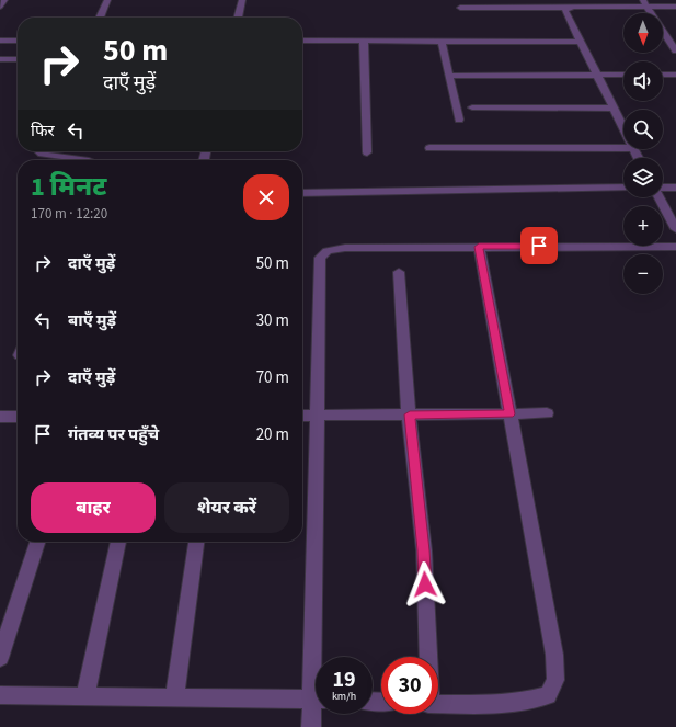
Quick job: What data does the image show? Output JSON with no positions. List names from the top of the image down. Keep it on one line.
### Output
{"north":"bottom","page":{"map_buttons":["+","−"],"turn":["50 m","दाएँ मुड़ें"],"then":"फिर","heading":["1 मिनट","170 m · 12:20"],"list":[{"name":"दाएँ मुड़ें","value":"50 m"},{"name":"बाएँ मुड़ें","value":"30 m"},{"name":"दाएँ मुड़ें","value":"70 m"},{"name":"गंतव्य पर पहुँचे","value":"20 m"}],"buttons":["बाहर","शेयर करें"],"speed":"19 km/h","limit":"30"}}
